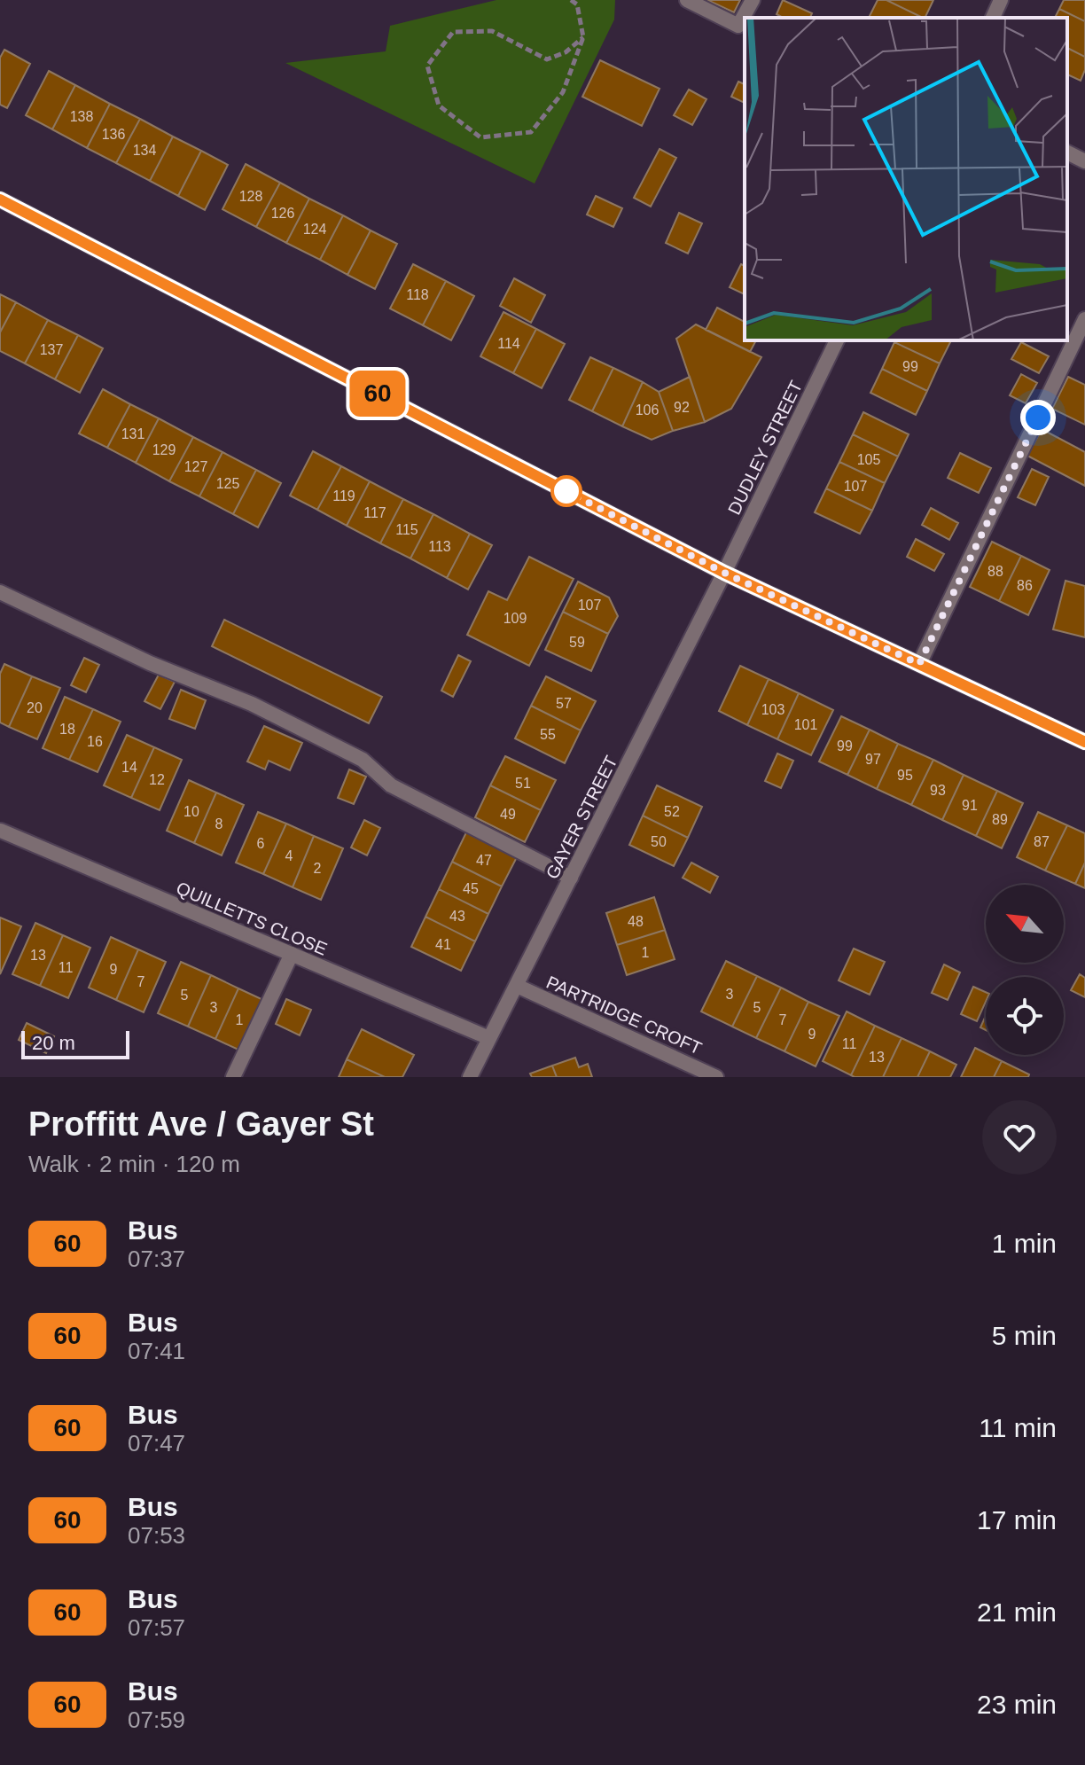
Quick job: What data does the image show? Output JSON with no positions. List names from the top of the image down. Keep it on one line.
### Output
{"streets":{"street":["DUDLEY STREET","GAYER STREET","QUILLETTS CLOSE","PARTRIDGE CROFT"]},"crossings":[["DUDLEY STREET","GAYER STREET"],["GAYER STREET","QUILLETTS CLOSE"],["GAYER STREET","PARTRIDGE CROFT"]],"lines":["bus line 60"],"house_numbers":["138","136","134","128","126","124","118","114","137","99","92","106","131","129","105","127","125","107","119","117","115","113","88","86","107","109","59","57","20","103","101","18","55","16","99","97","14","95","12","51","93","91","10","52","49","89","8","50","87","6","4","47","2","45","43","48","41","1","13","11","9","7","3","5","3","5","1","7","9","11","13"],"scale_bar":"20 m","north":"top left","page":{"on_map":"60","scale":"20 m","heading":["Proffitt Ave / Gayer St","Walk · 2 min · 120 m"],"list":[{"mark":"60","name":"Bus","note":"07:37","value":"1 min"},{"mark":"60","name":"Bus","note":"07:41","value":"5 min"},{"mark":"60","name":"Bus","note":"07:47","value":"11 min"},{"mark":"60","name":"Bus","note":"07:53","value":"17 min"},{"mark":"60","name":"Bus","note":"07:57","value":"21 min"},{"mark":"60","name":"Bus","note":"07:59","value":"23 min"}]}}
